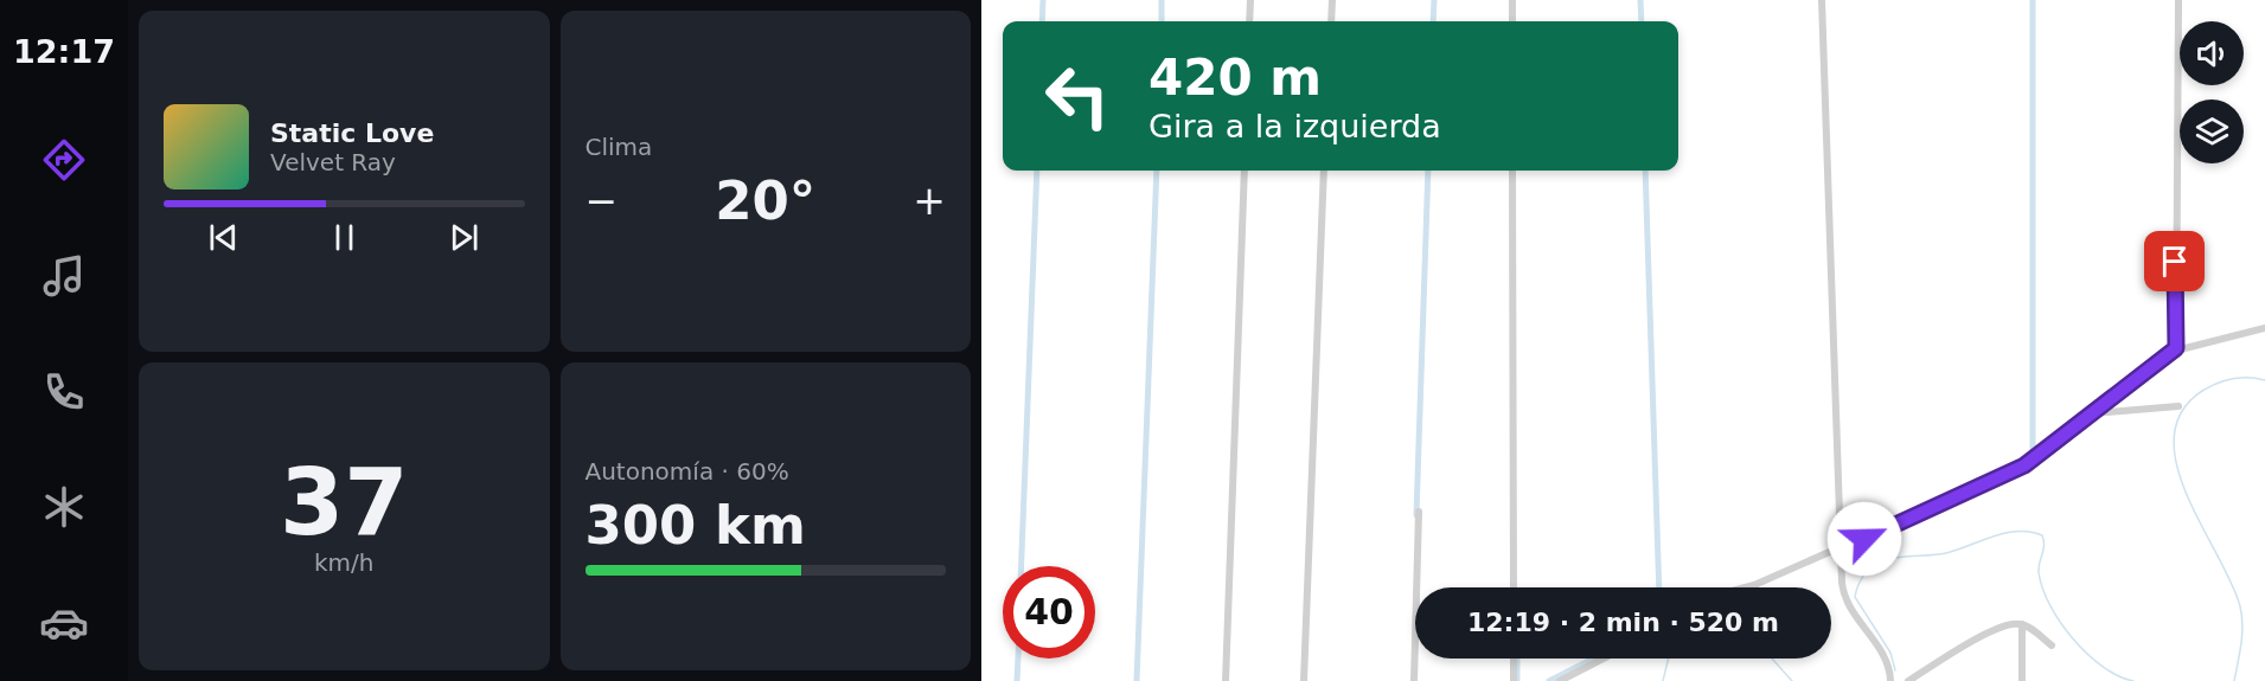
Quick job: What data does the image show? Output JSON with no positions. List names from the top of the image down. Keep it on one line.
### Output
{"page":{"tabs":"12:17","tile":["Clima",["37","km/h"],["Autonomía · 60%","300 km"]],"turn":["420 m","Gira a la izquierda"],"song":["Static Love","Velvet Ray"],"heat":["−","20°","+"],"limit":"40","trip":"12:19 · 2 min · 520 m"}}
